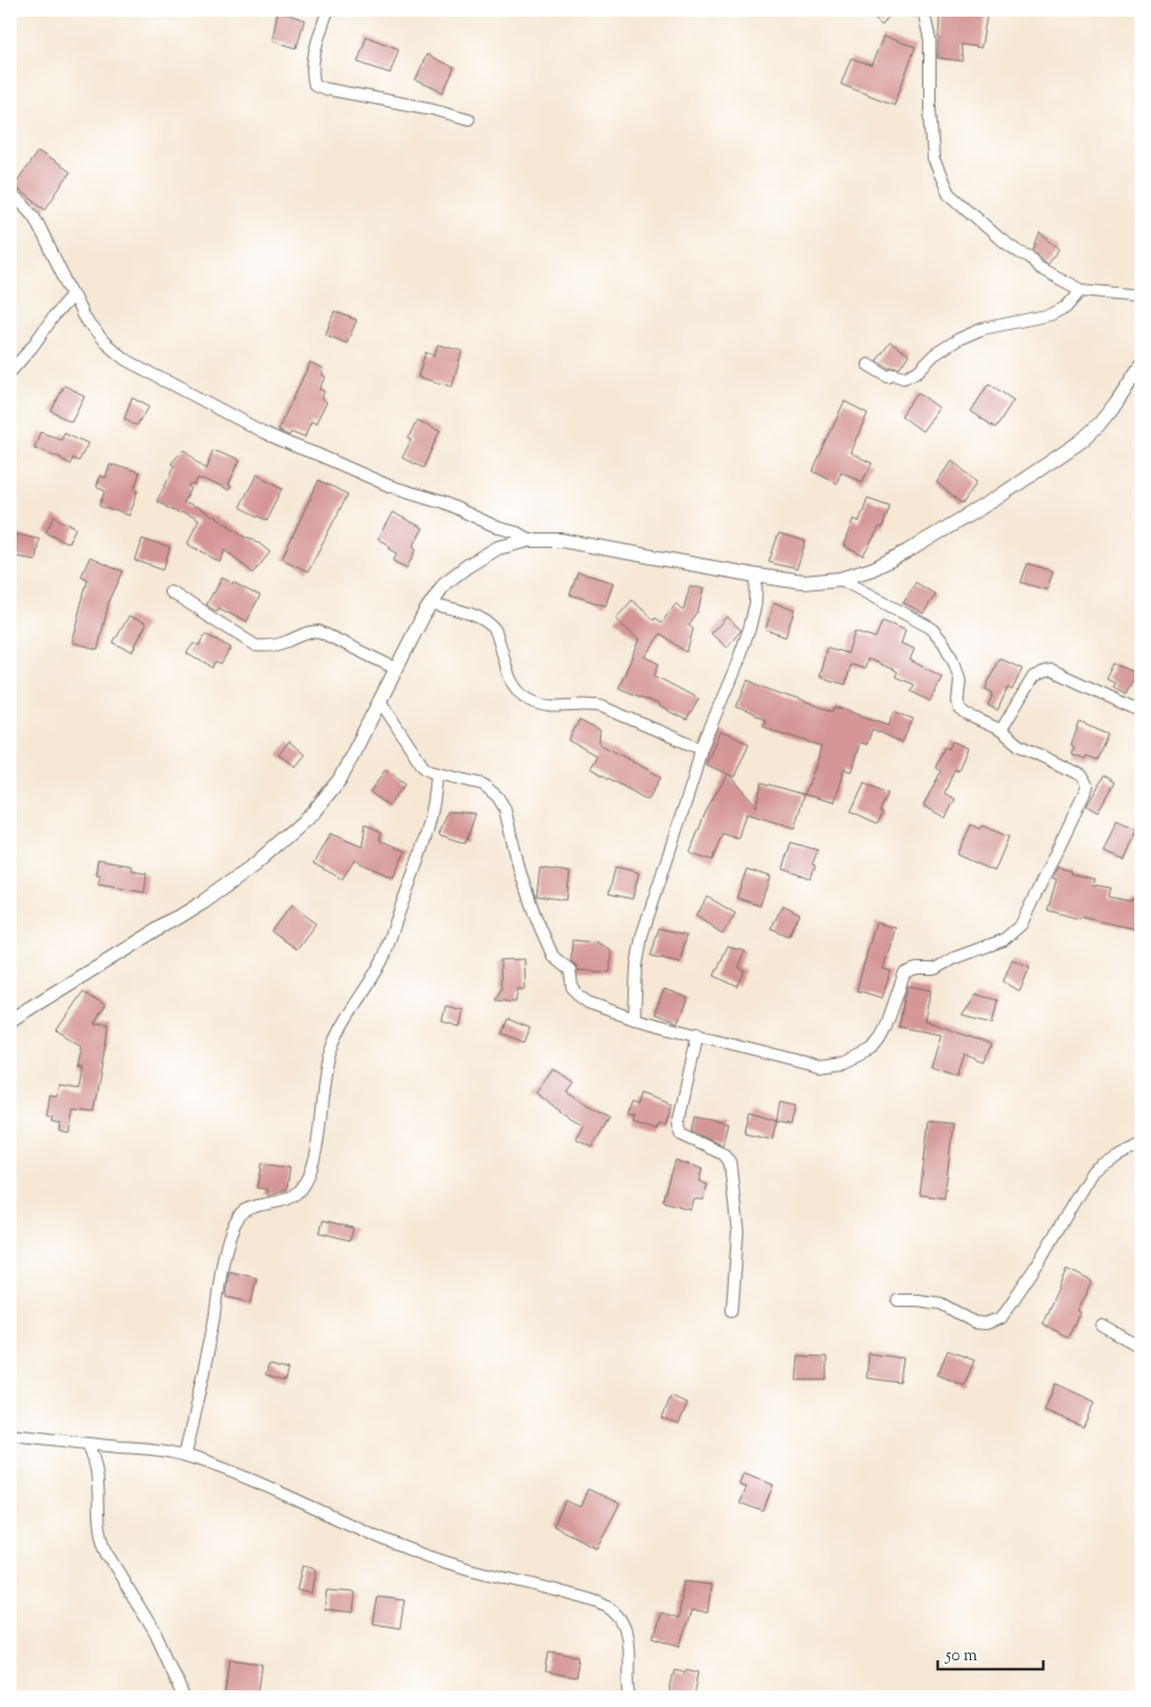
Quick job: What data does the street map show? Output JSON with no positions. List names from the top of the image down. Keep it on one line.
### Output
{"scale_bar":"50 m"}
